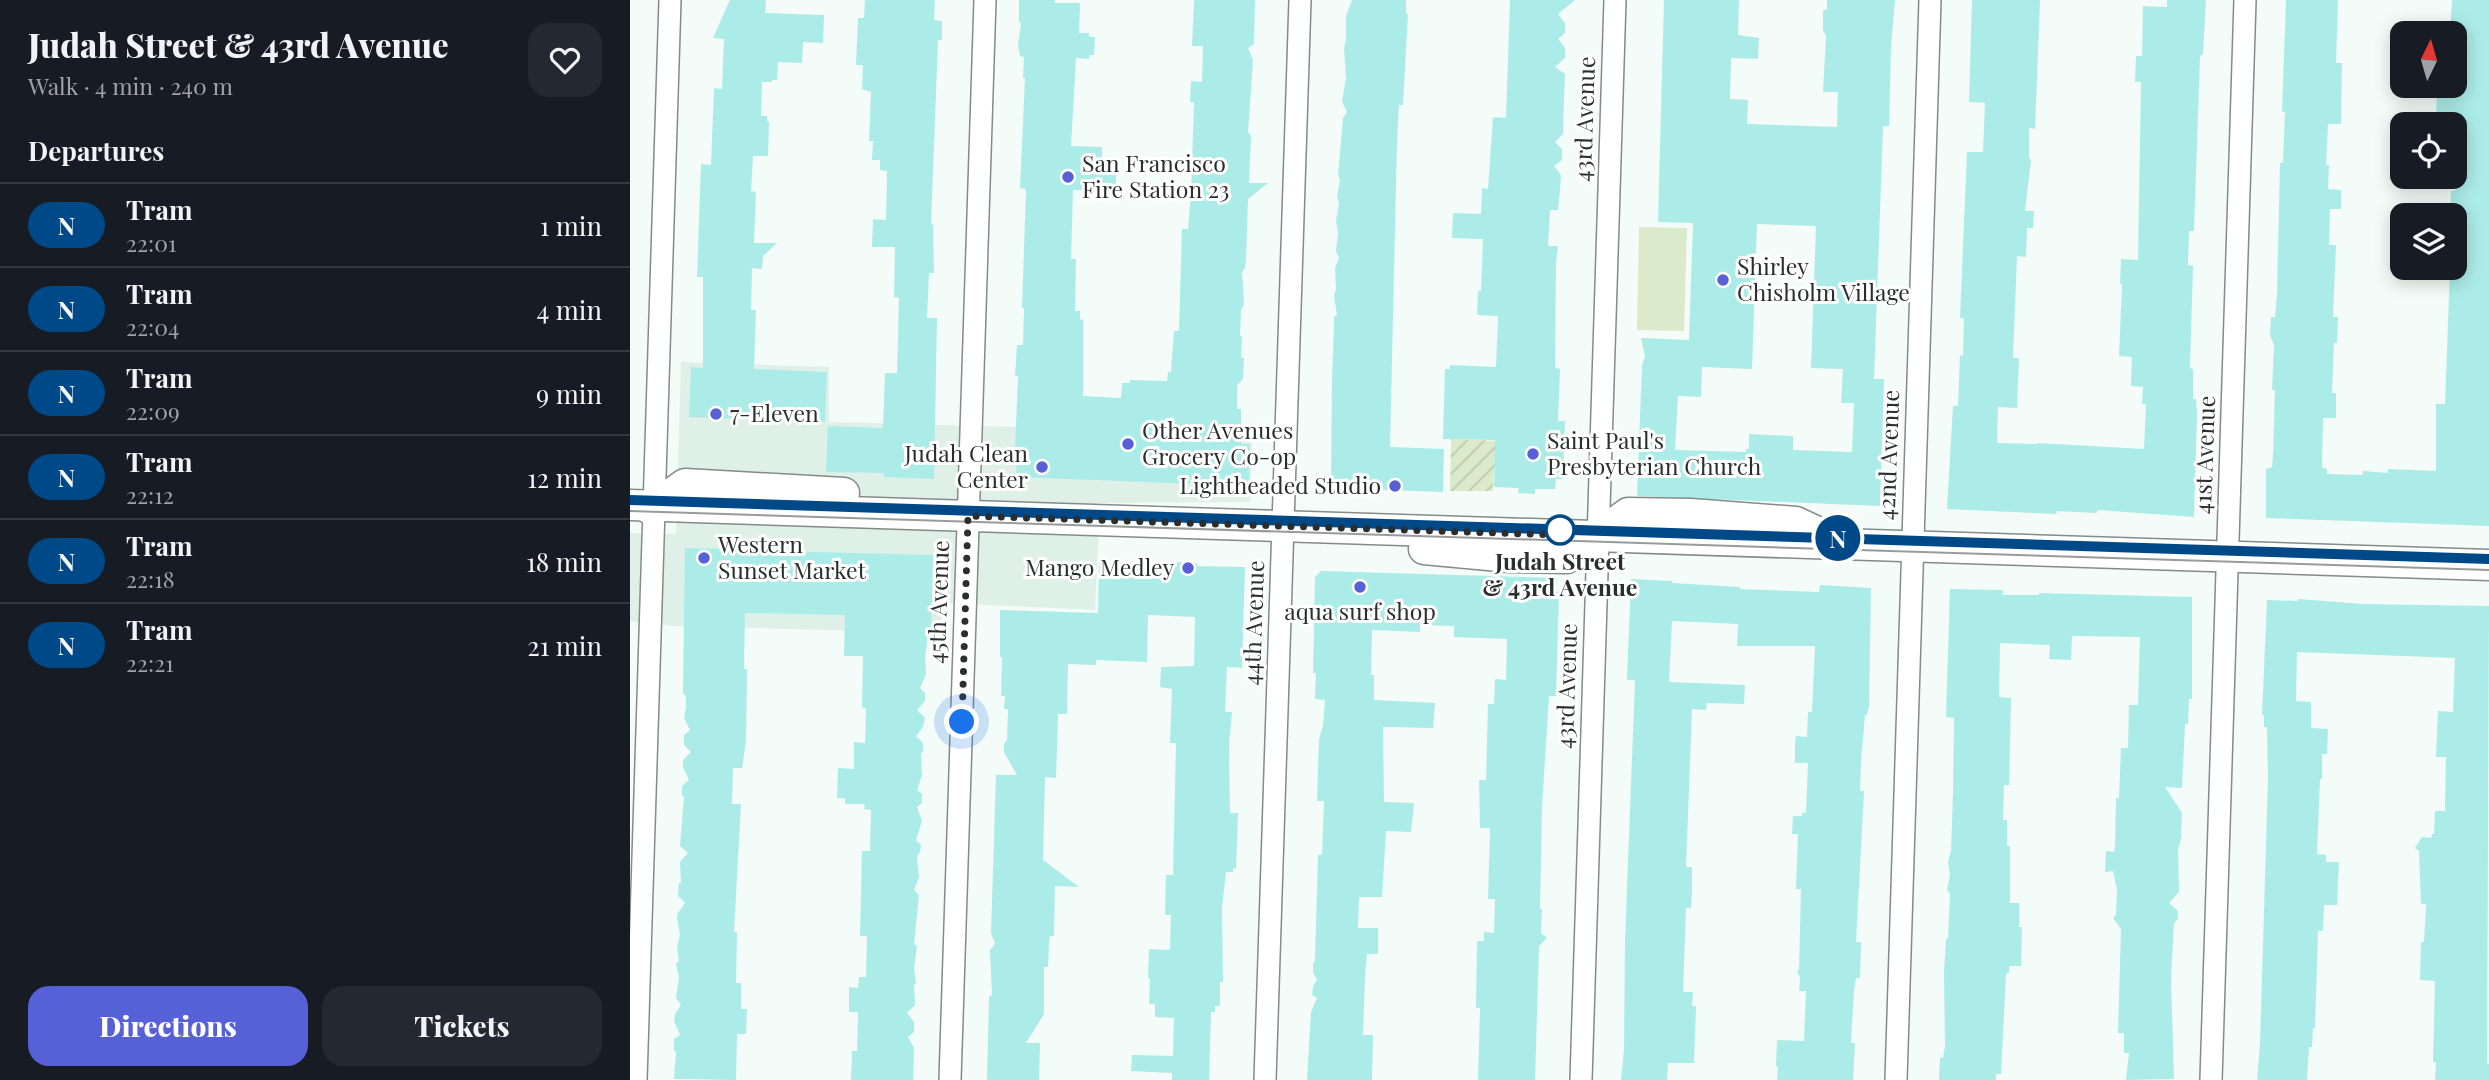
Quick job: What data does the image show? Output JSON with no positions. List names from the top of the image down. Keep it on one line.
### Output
{"streets":{"street":["43rd Avenue","42nd Avenue","41st Avenue","45th Avenue","44th Avenue"]},"places":["San Francisco Fire Station 23","Shirley Chisholm Village","7-Eleven","Other Avenues Grocery Co-op","Saint Paul's Presbyterian Church","Judah Clean Center","Lightheaded Studio","Judah Street & 43rd Avenue","Western Sunset Market","Mango Medley","aqua surf shop"],"lines":["tram line N"],"north":"top","page":{"heading":[["Judah Street & 43rd Avenue","Walk · 4 min · 240 m"],"Departures"],"on_map":"N","list":[{"mark":"N","name":"Tram","note":"22:01","value":"1 min"},{"mark":"N","name":"Tram","note":"22:04","value":"4 min"},{"mark":"N","name":"Tram","note":"22:09","value":"9 min"},{"mark":"N","name":"Tram","note":"22:12","value":"12 min"},{"mark":"N","name":"Tram","note":"22:18","value":"18 min"},{"mark":"N","name":"Tram","note":"22:21","value":"21 min"}],"buttons":["Directions","Tickets"]}}
